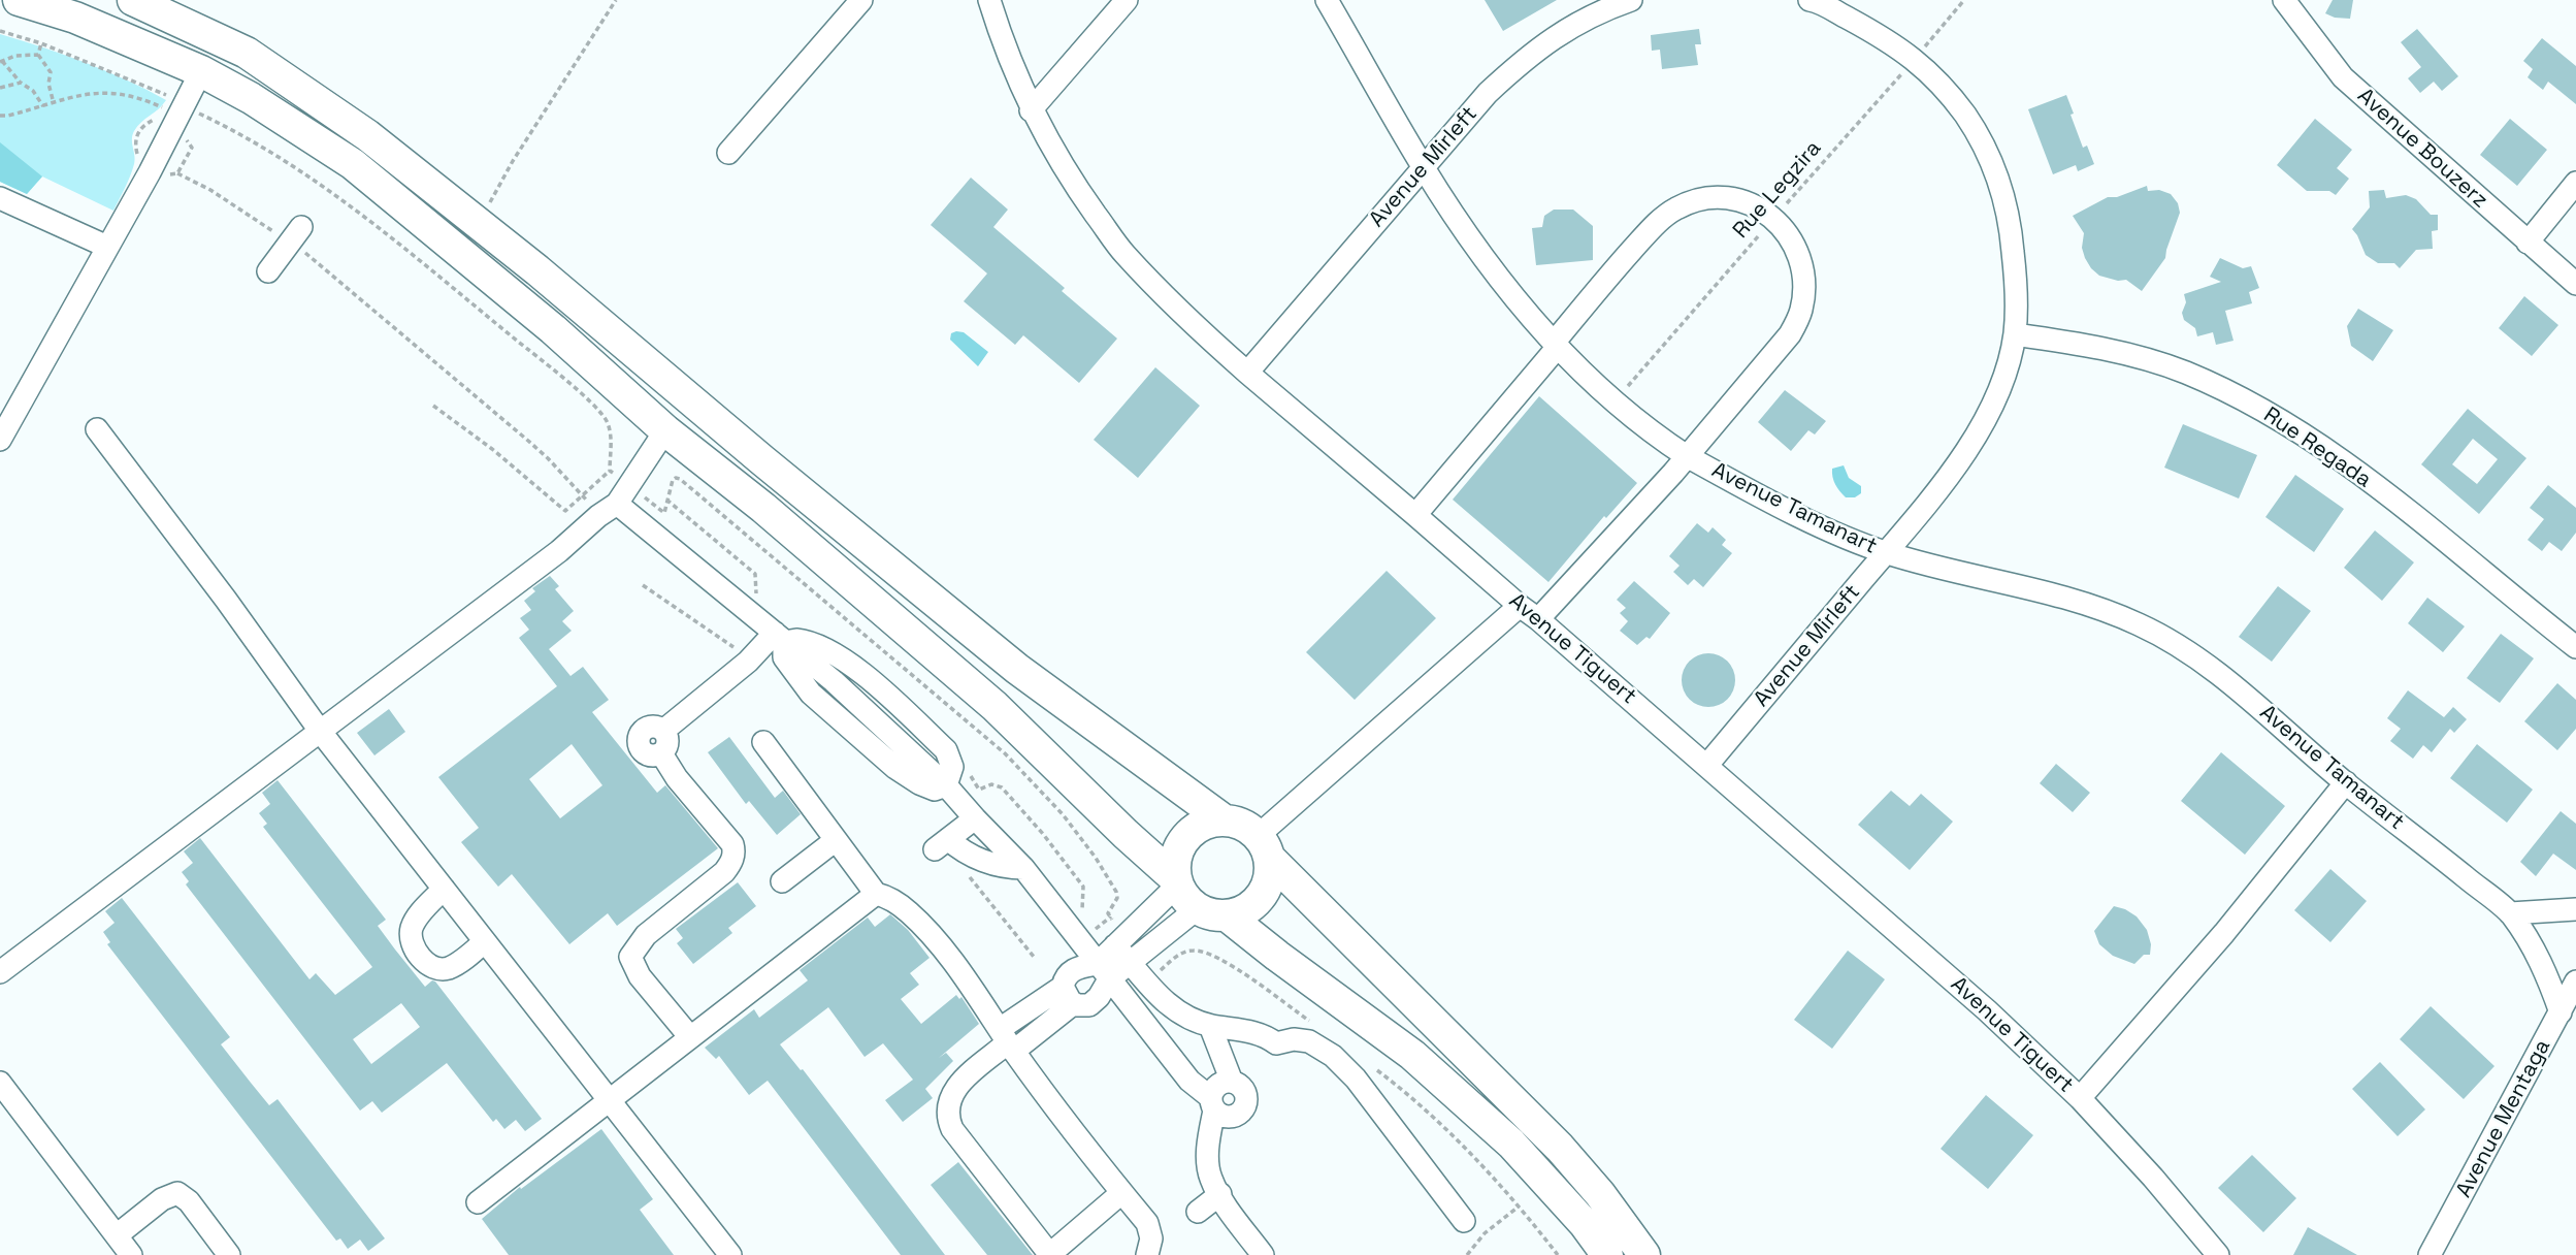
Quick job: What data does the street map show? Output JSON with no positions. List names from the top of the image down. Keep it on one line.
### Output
{"streets":{"street":["Avenue Bouzerz","Avenue Mirleft","Rue Regada","Avenue Tamanart","Avenue Tiguert","Avenue Mentaga"],"path":["Rue Legzira"]},"crossings":[["Avenue Mirleft","Rue Legzira"],["Avenue Mirleft","Rue Regada"],["Avenue Mirleft","Avenue Tamanart"],["Avenue Mirleft","Avenue Tiguert"],["Rue Legzira","Avenue Tamanart"],["Avenue Tamanart","Avenue Mentaga"]]}
